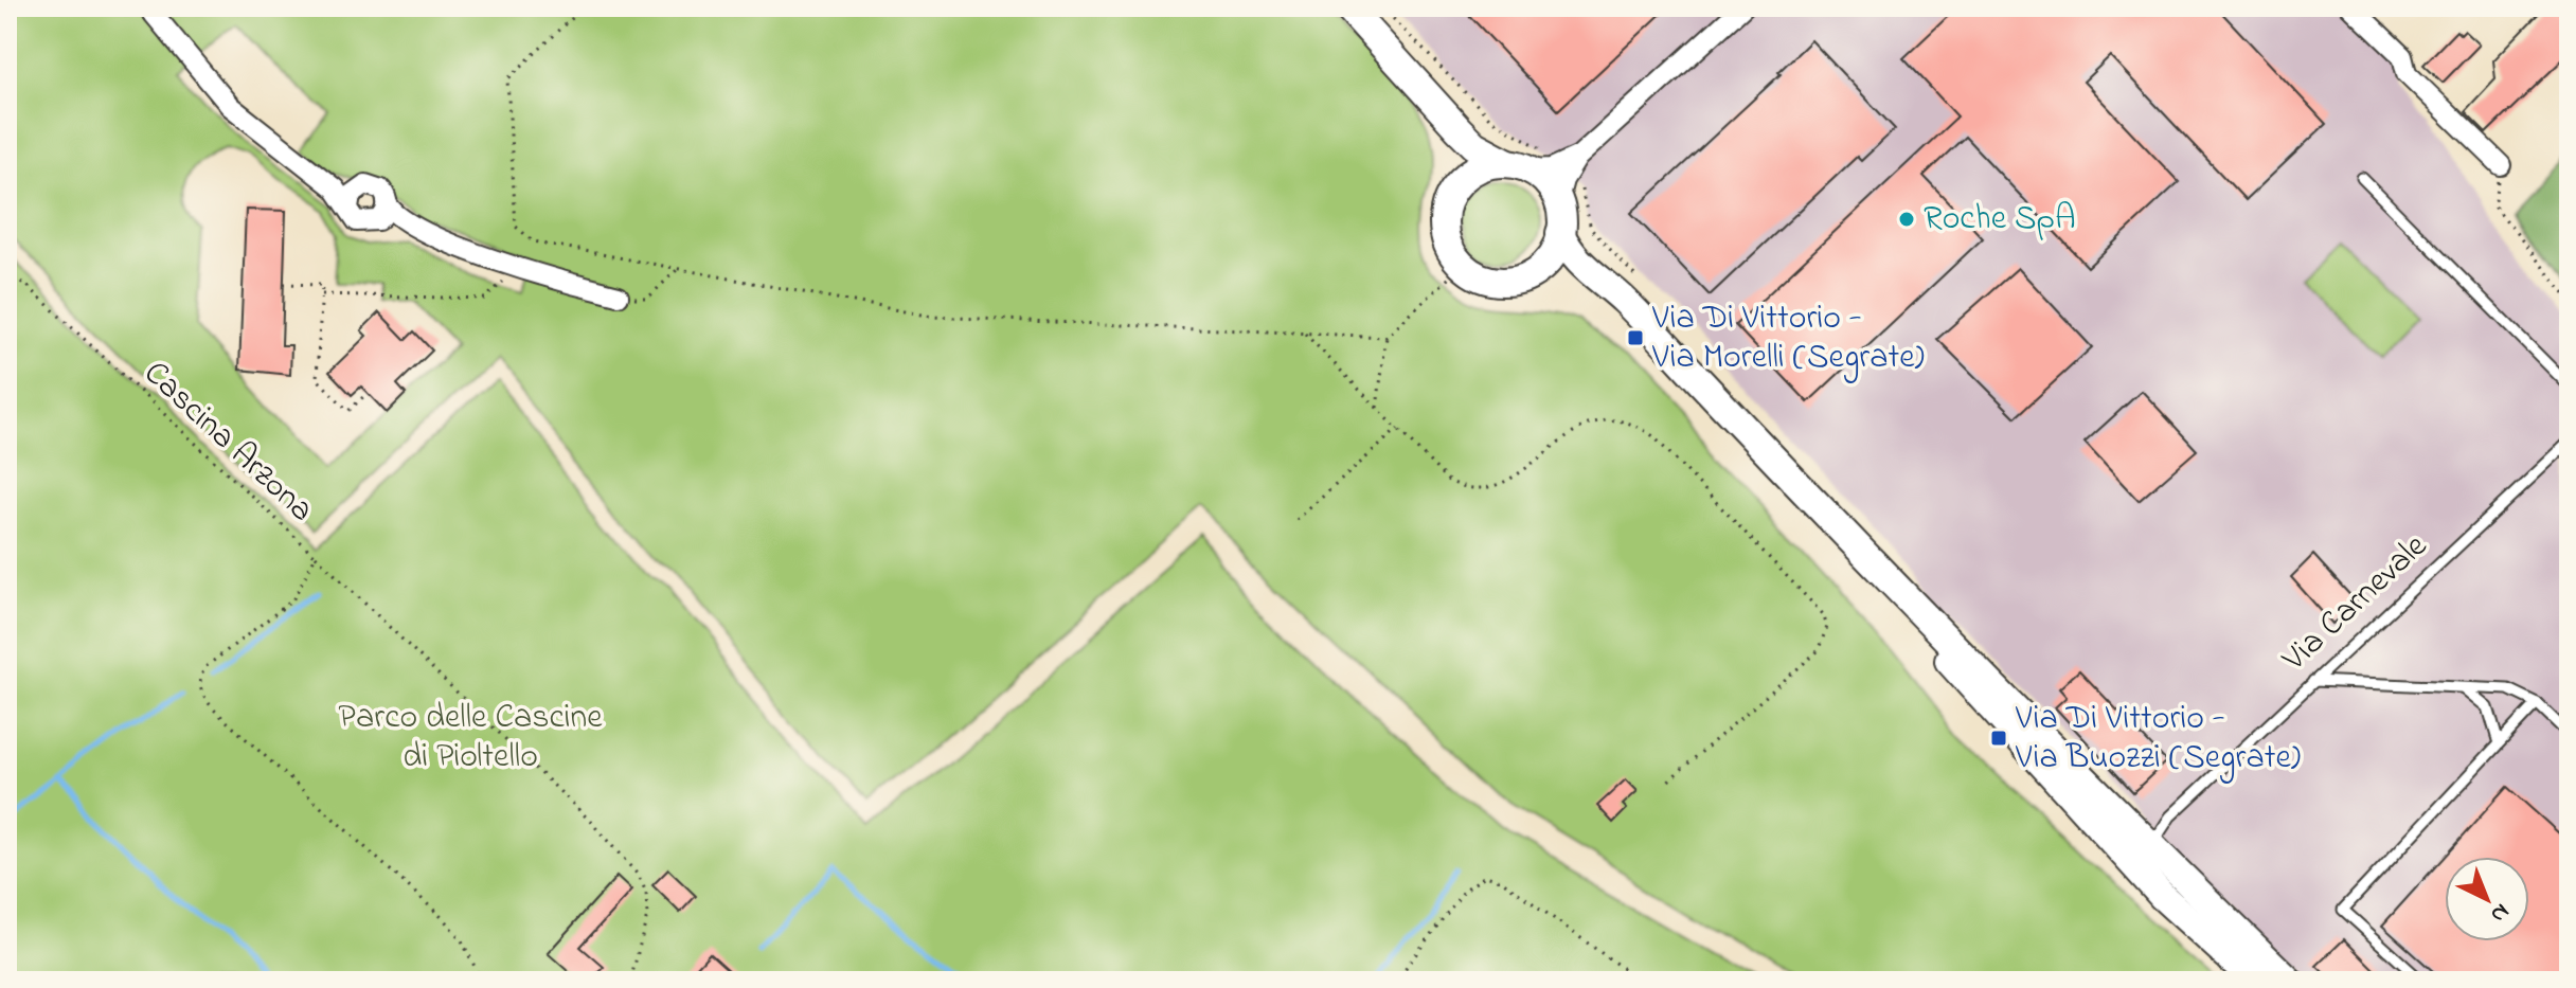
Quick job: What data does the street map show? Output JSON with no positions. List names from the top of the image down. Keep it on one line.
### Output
{"streets":{"lane":["Via Carnevale"],"path":["Cascina Arzona"]},"parks":["Parco delle Cascine di Pioltello"],"places":{"other":["Roche SpA"],"transit":["Via Di Vittorio - Via Morelli (Segrate)","Via Di Vittorio - Via Buozzi (Segrate)"]},"north":"bottom right"}
